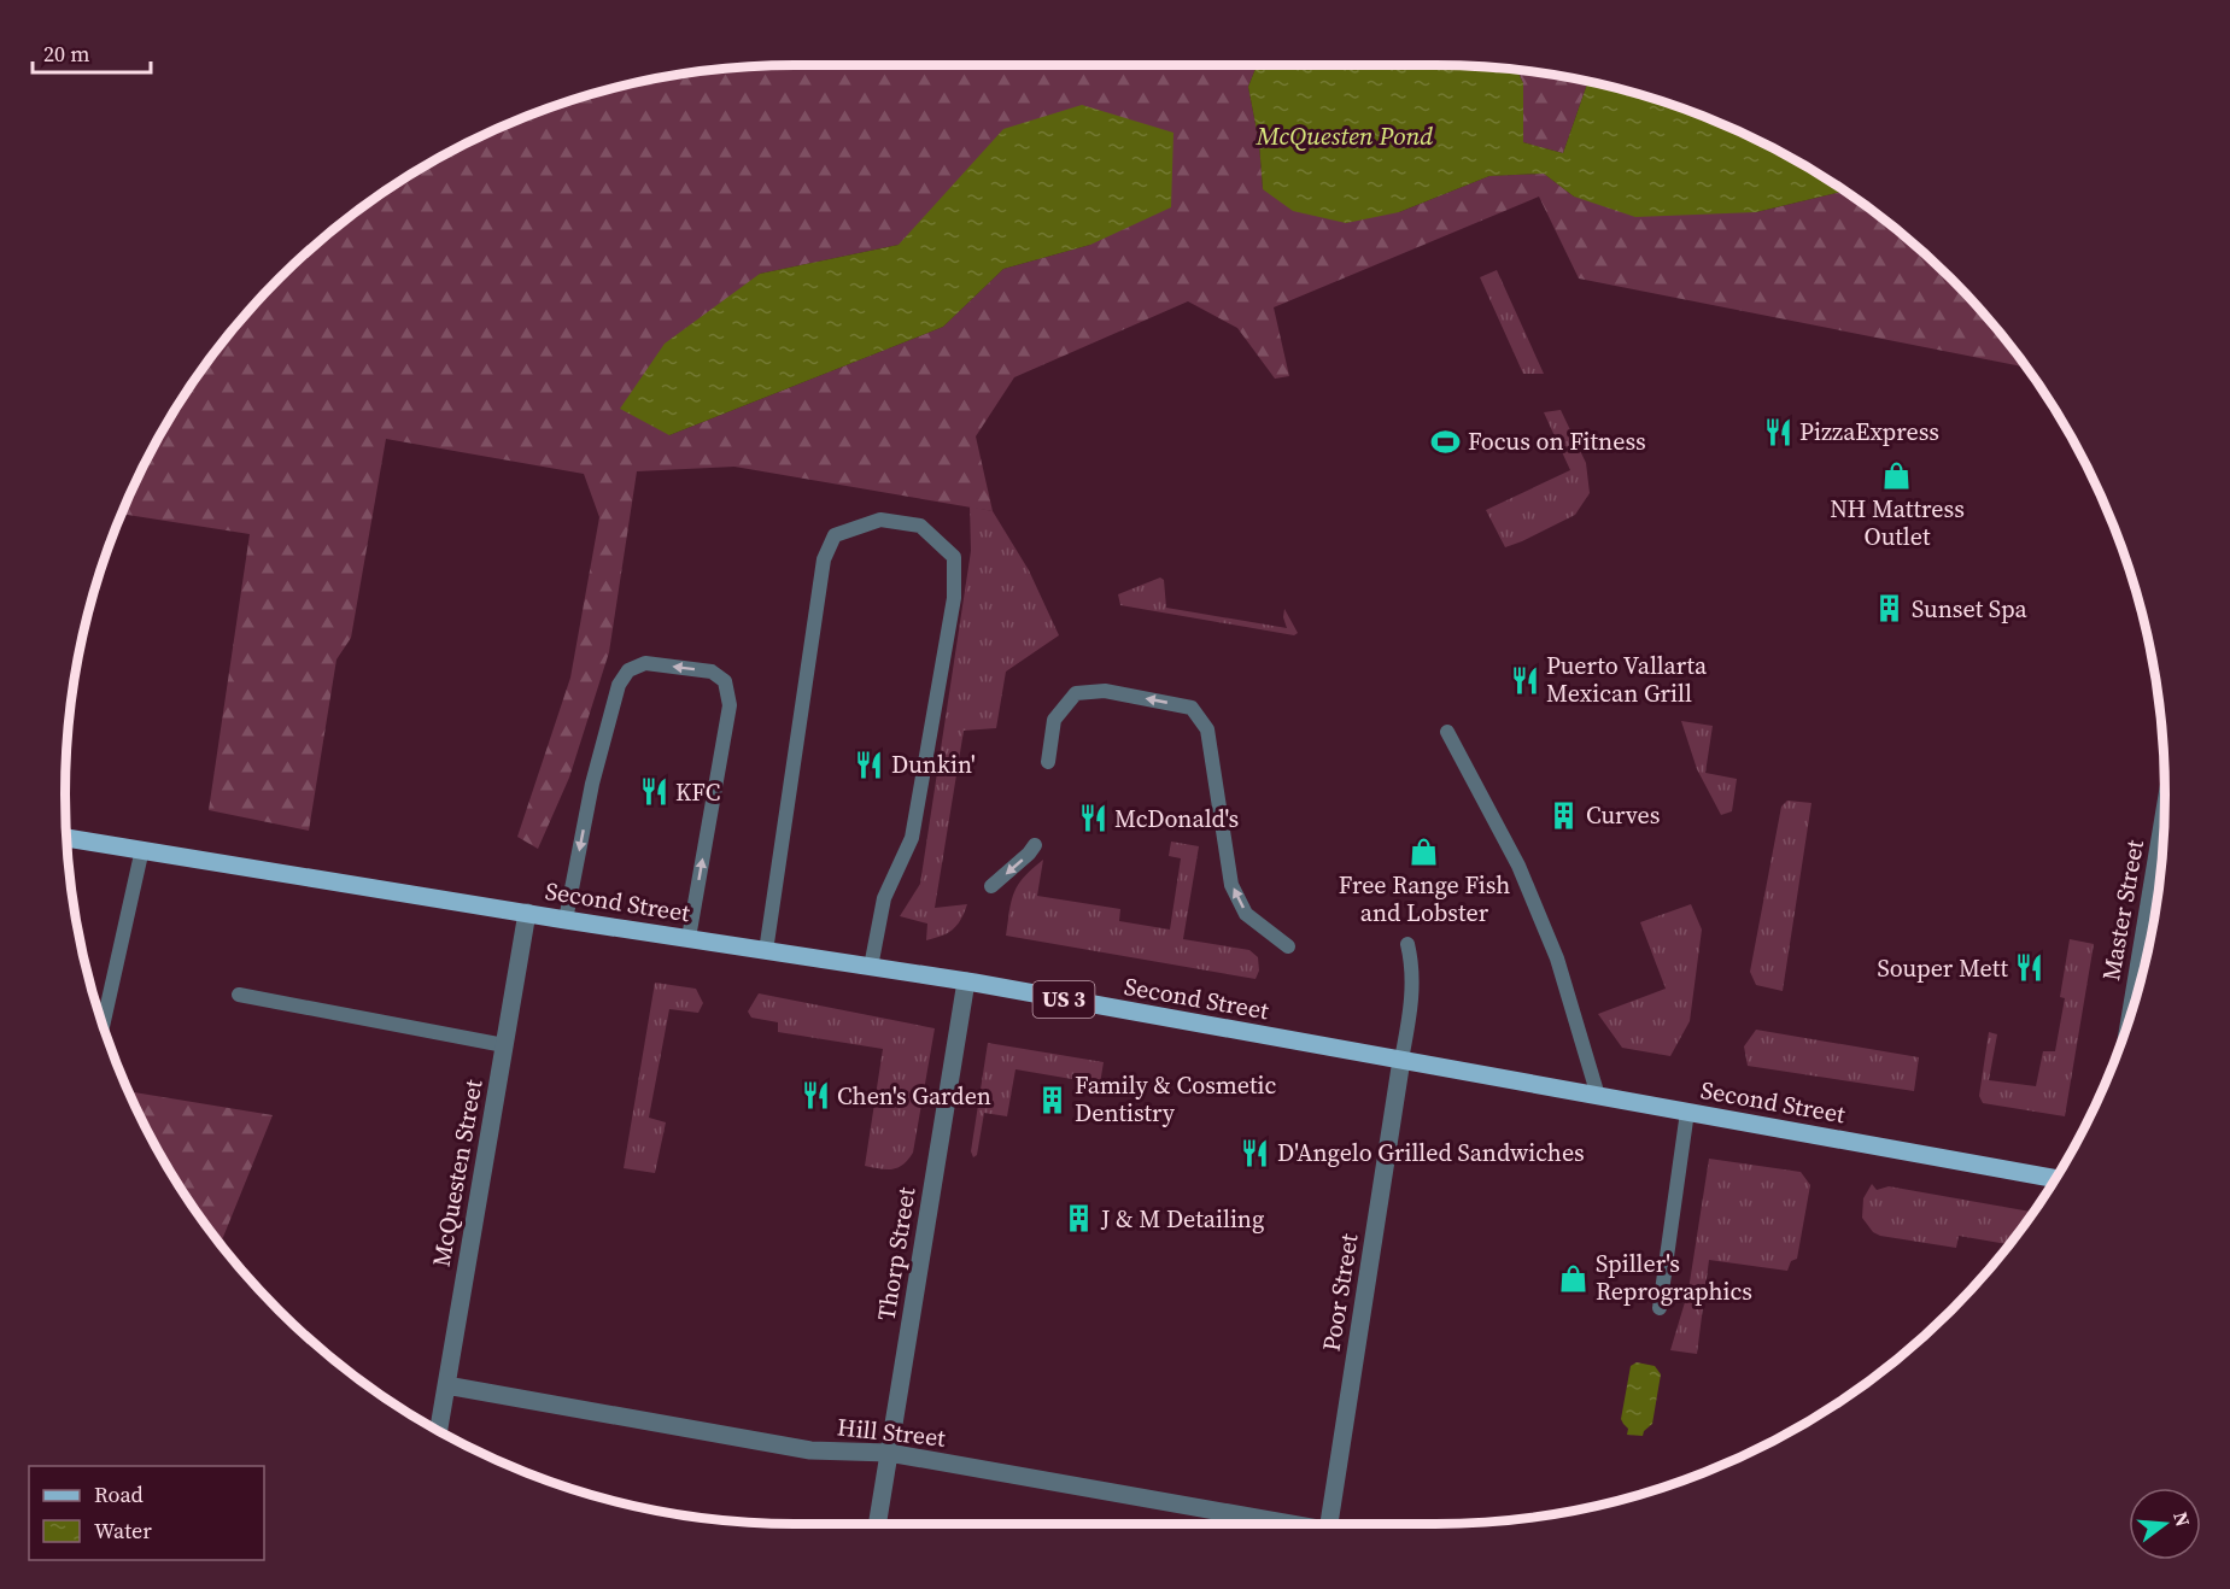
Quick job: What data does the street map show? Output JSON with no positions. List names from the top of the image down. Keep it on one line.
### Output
{"streets":{"main road":["Second Street","US 3"],"street":["Master Street","McQuesten Street","Thorp Street","Poor Street","Hill Street"]},"crossings":[["Second Street","McQuesten Street"],["Second Street","Thorp Street"],["Second Street","Poor Street"],["McQuesten Street","Hill Street"],["Thorp Street","Hill Street"]],"water":["McQuesten Pond"],"places":{"restaurant":["PizzaExpress","Puerto Vallarta Mexican Grill","Dunkin'","KFC","McDonald's","Souper Mett","Chen's Garden","D'Angelo Grilled Sandwiches"],"sports":["Focus on Fitness"],"shop":["NH Mattress Outlet","Free Range Fish and Lobster","Spiller's Reprographics"],"building":["Sunset Spa","Curves","Family & Cosmetic Dentistry","J & M Detailing"]},"legend":["Road","Water"],"scale_bar":"20 m","north":"right"}
